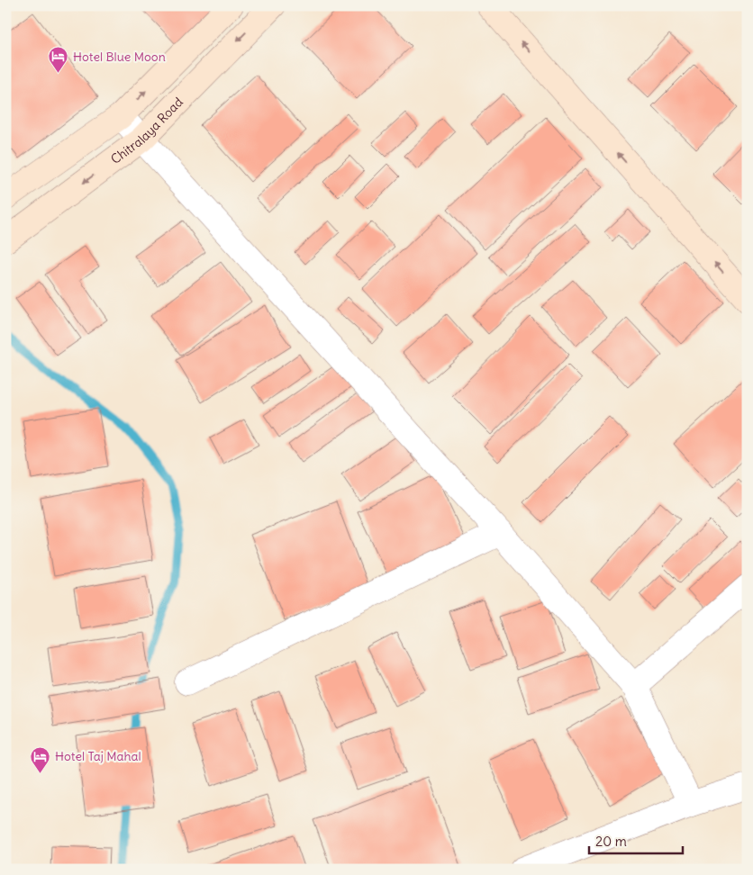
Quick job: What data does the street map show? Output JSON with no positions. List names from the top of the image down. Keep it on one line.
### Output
{"streets":{"main road":["Chitralaya Road"]},"places":{"hotel":["Hotel Blue Moon","Hotel Taj Mahal"]},"scale_bar":"20 m"}
